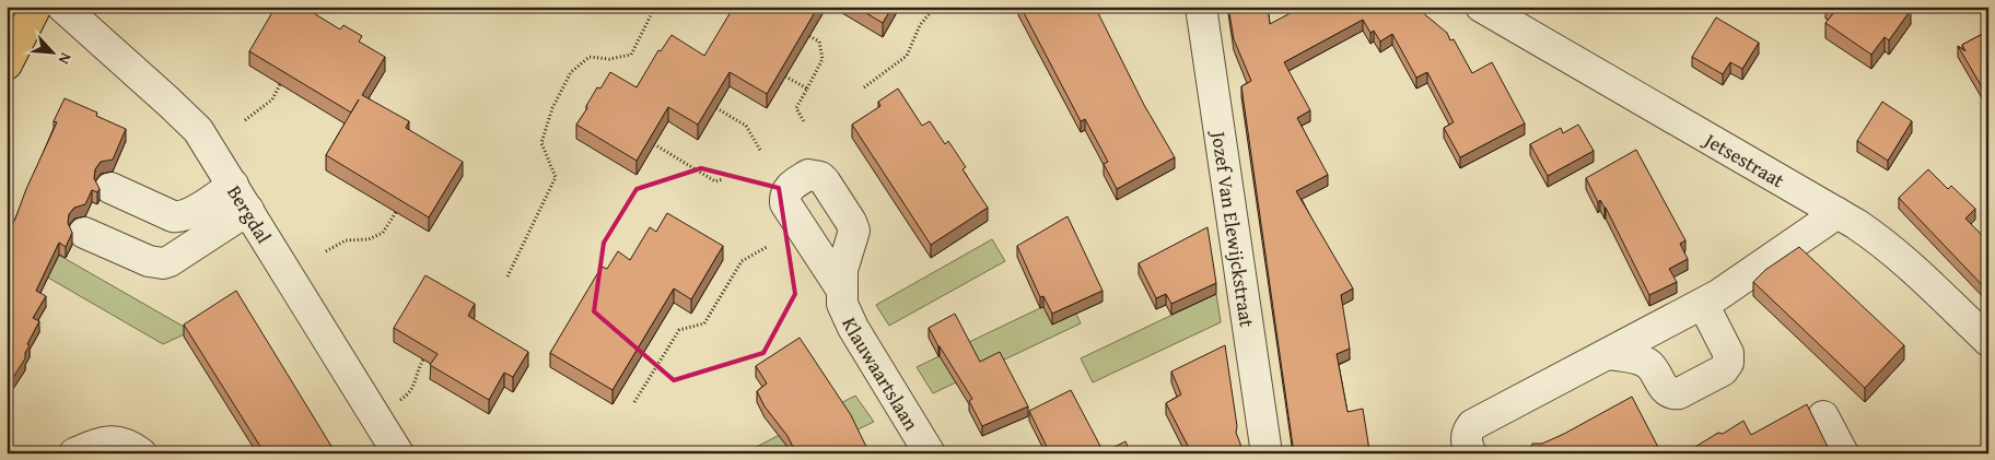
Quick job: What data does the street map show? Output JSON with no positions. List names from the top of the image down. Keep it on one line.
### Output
{"streets":{"street":["Jetsestraat","Bergdal","Jozef Van Elewijckstraat","Klauwaartslaan"]},"north":"bottom right"}
